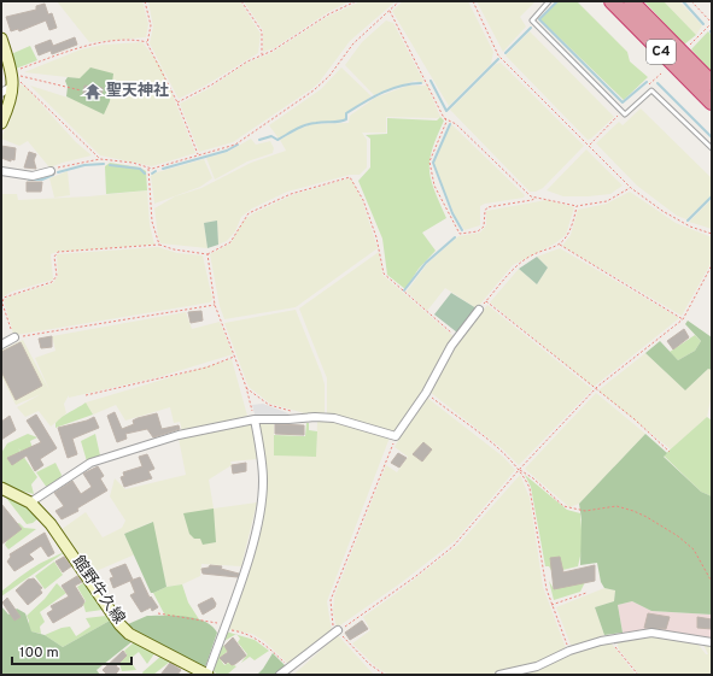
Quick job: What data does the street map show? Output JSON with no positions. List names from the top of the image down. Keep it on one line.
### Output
{"streets":{"highway":["C4"],"main road":["館野牛久線"]},"places":{"temple":["聖天神社"]},"scale_bar":"100 m"}
